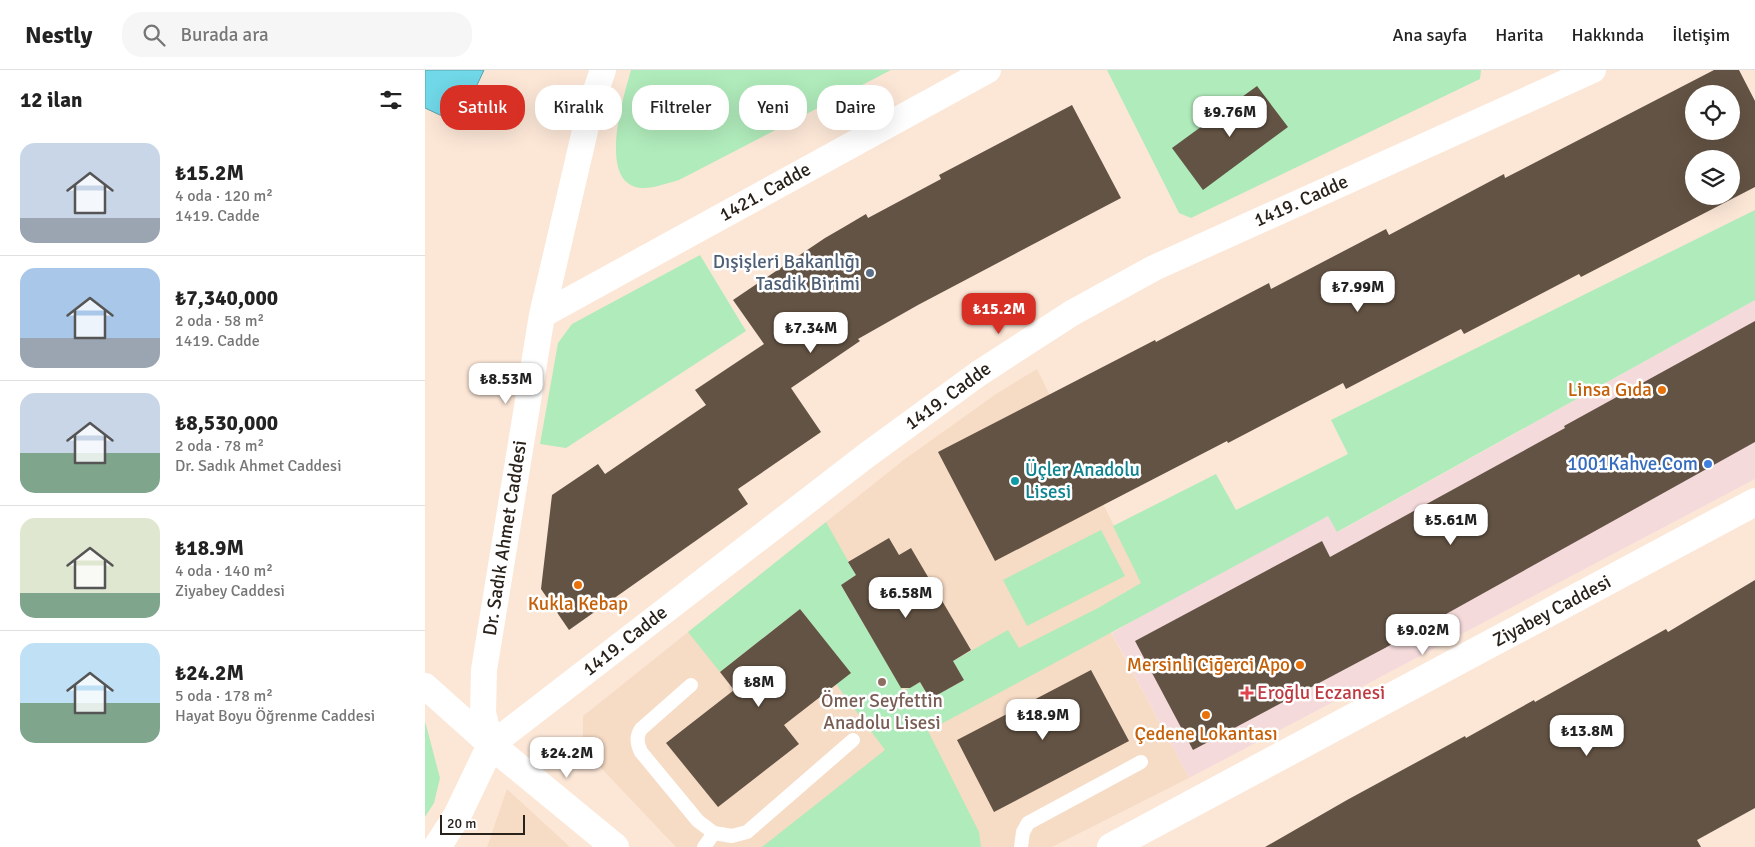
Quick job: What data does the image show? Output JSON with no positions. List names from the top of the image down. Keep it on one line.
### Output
{"streets":{"main road":["Ziyabey Caddesi"],"street":["1421. Cadde","1419. Cadde","Dr. Sadık Ahmet Caddesi"]},"crossings":[["1421. Cadde","Dr. Sadık Ahmet Caddesi"],["1419. Cadde","Dr. Sadık Ahmet Caddesi"]],"places":{"other":["Dışişleri Bakanlığı Tasdik Birimi","Linsa Gıda","1001Kahve.Com","Üçler Anadolu Lisesi","Kukla Kebap","Mersinli Ciğerci Apo","Ömer Seyfettin Anadolu Lisesi","Çedene Lokantası"],"health":["Eroğlu Eczanesi"]},"scale_bar":"20 m","page":{"header":"Nestly","search":"Burada ara","nav":["Ana sayfa","Harita","Hakkında","İletişim"],"heading":"12 ilan","chip":["Satılık","Kiralık","Filtreler","Yeni","Daire"],"price":["₺9.76M","₺7.99M","₺15.2M","₺7.34M","₺8.53M","₺5.61M","₺6.58M","₺9.02M","₺8M","₺18.9M","₺13.8M","₺24.2M"],"list":[{"name":"₺15.2M","note":"4 oda · 120 m² · 1419. Cadde"},{"name":"₺7,340,000","note":"2 oda · 58 m² · 1419. Cadde"},{"name":"₺8,530,000","note":"2 oda · 78 m² · Dr. Sadık Ahmet Caddesi"},{"name":"₺18.9M","note":"4 oda · 140 m² · Ziyabey Caddesi"},{"name":"₺24.2M","note":"5 oda · 178 m² · Hayat Boyu Öğrenme Caddesi"}],"scale":"20 m"}}
